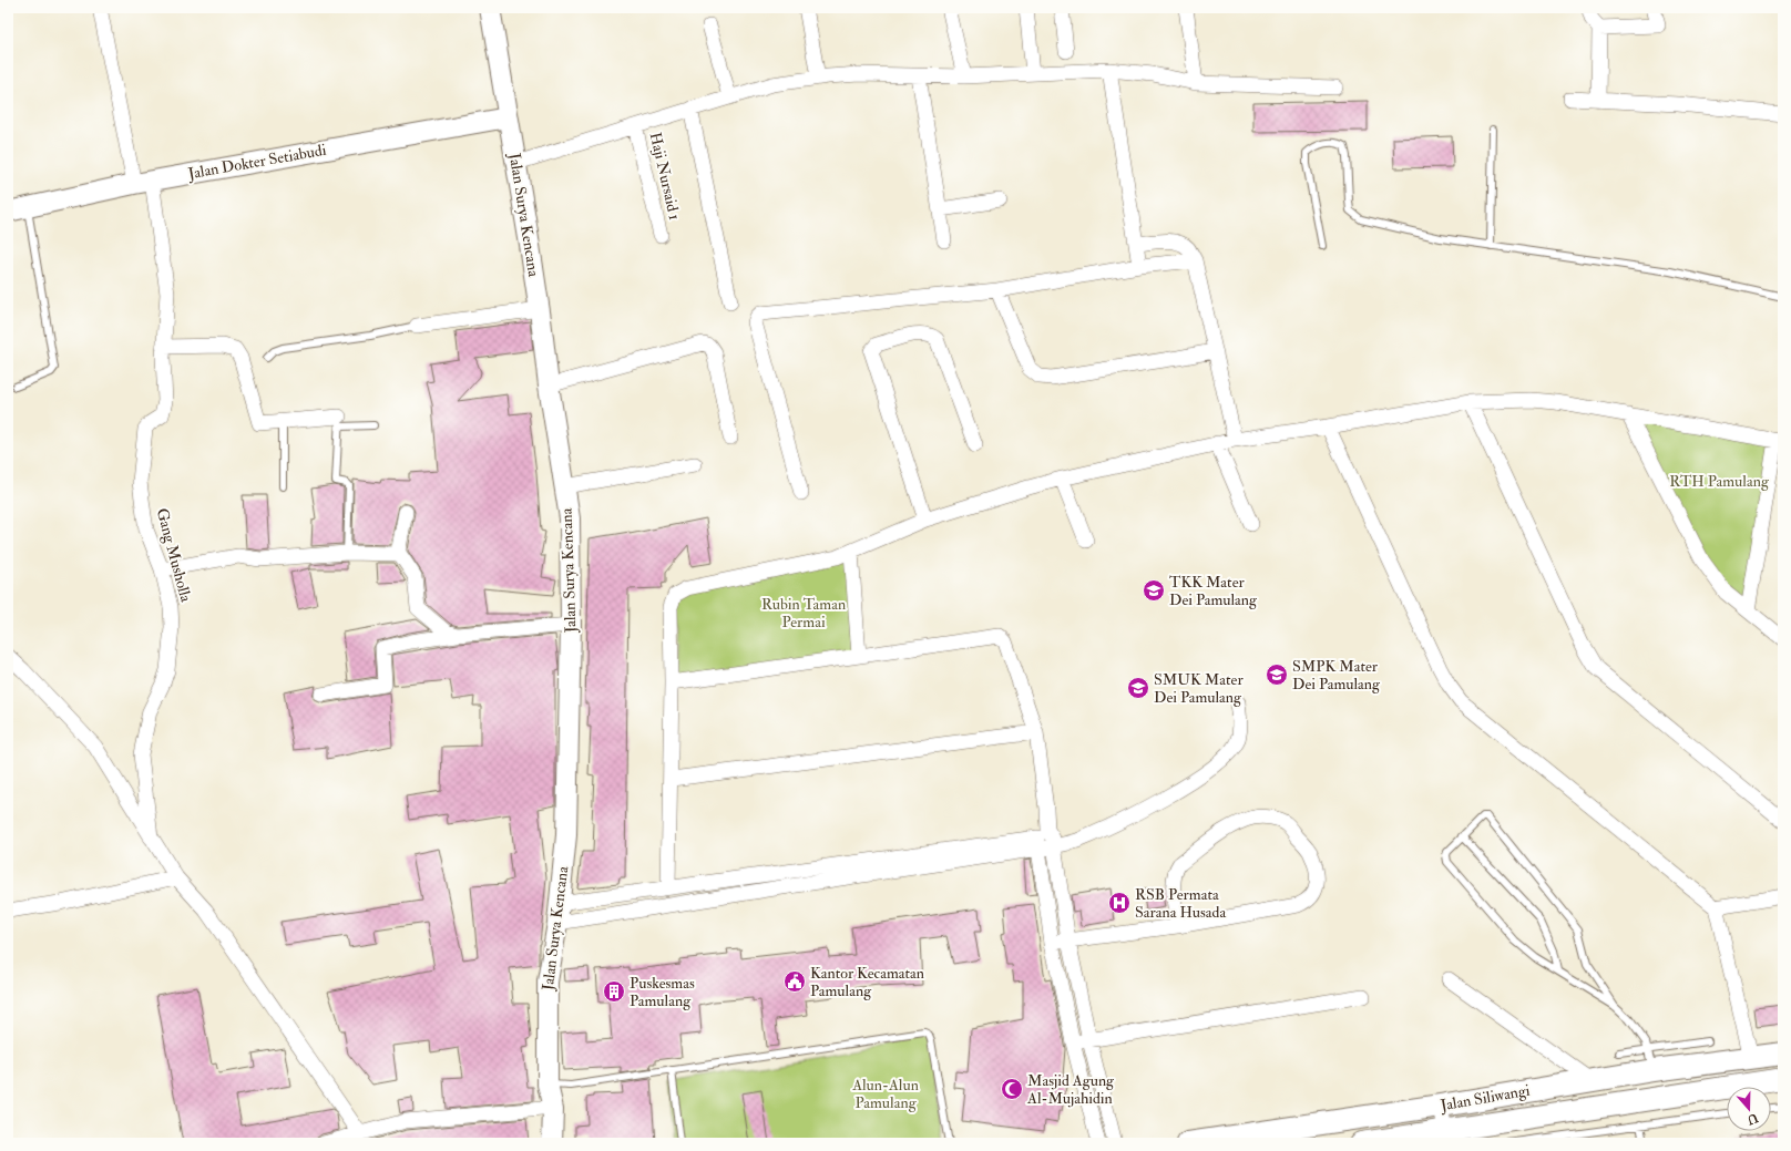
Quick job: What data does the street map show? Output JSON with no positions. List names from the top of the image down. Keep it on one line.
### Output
{"streets":{"main road":["Jalan Dokter Setiabudi","Jalan Surya Kencana","Jalan Siliwangi"],"street":["Haji Nursaid 1","Gang Musholla"]},"crossings":[["Jalan Dokter Setiabudi","Jalan Surya Kencana"],["Jalan Dokter Setiabudi","Gang Musholla"]],"parks":["RTH Pamulang","Rubin Taman Permai","Alun-Alun Pamulang"],"places":{"school or university":["TKK Mater Dei Pamulang","SMPK Mater Dei Pamulang","SMUK Mater Dei Pamulang"],"hospital":["RSB Permata Sarana Husada"],"public building":["Kantor Kecamatan Pamulang"],"building":["Puskesmas Pamulang"],"mosque":["Masjid Agung Al-Mujahidin"]},"north":"bottom"}
